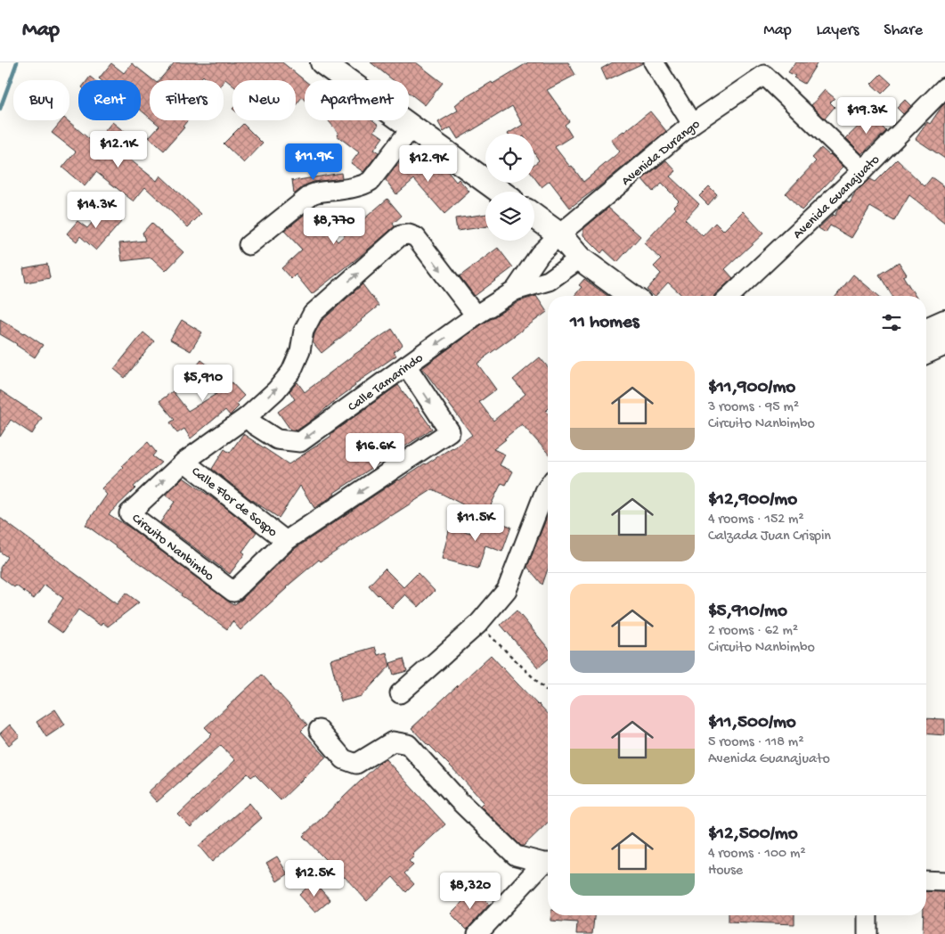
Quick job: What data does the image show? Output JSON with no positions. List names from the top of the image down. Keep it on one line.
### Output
{"streets":{"street":["Avenida Durango","Avenida Guanajuato","Calle Tamarindo","Calle Flor de Sospo","Circuito Nanbimbo"]},"crossings":[["Avenida Durango","Avenida Guanajuato"],["Calle Tamarindo","Circuito Nanbimbo"],["Calle Flor de Sospo","Circuito Nanbimbo"]],"one_way":["Calle Tamarindo"],"page":{"header":"Map","nav":["Map","Layers","Share"],"chip":["Buy","Rent","Filters","New","Apartment"],"price":["$19.3K","$12.1K","$11.9K","$12.9K","$14.3K","$8,770","$5,910","$16.6K","$11.5K","$12.5K","$8,320"],"heading":"11 homes","list":[{"name":"$11,900/mo","note":"3 rooms · 95 m² · Circuito Nanbimbo"},{"name":"$12,900/mo","note":"4 rooms · 152 m² · Calzada Juan Crispin"},{"name":"$5,910/mo","note":"2 rooms · 62 m² · Circuito Nanbimbo"},{"name":"$11,500/mo","note":"5 rooms · 118 m² · Avenida Guanajuato"},{"name":"$12,500/mo","note":"4 rooms · 100 m² · House"}]}}
